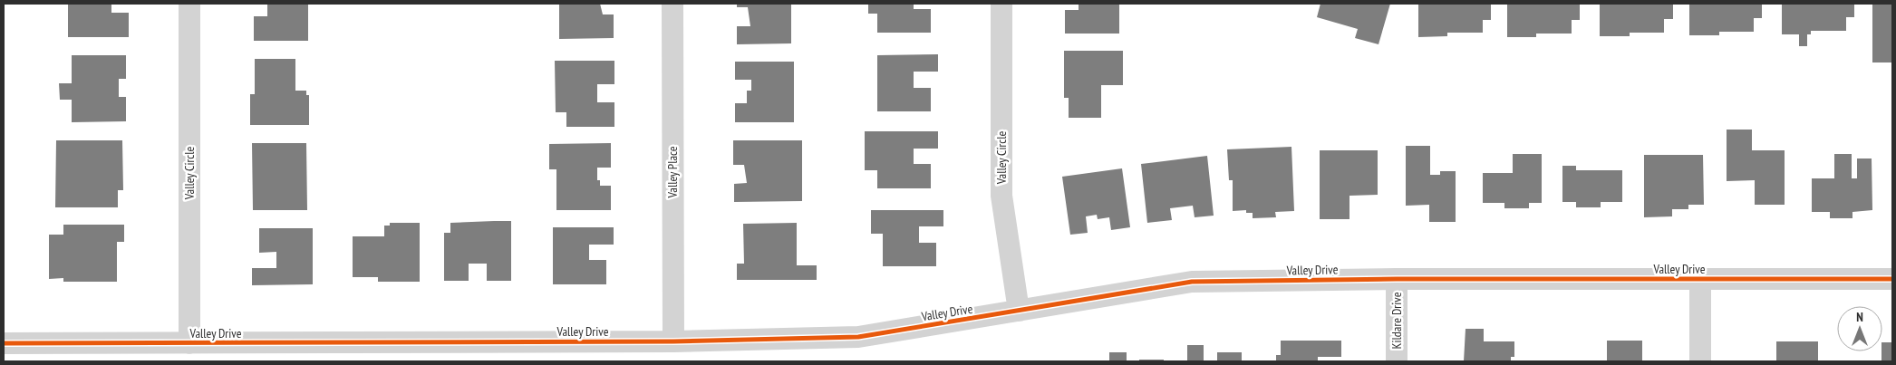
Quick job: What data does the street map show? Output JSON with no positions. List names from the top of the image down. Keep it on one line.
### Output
{"streets":{"street":["Valley Circle","Valley Place","Valley Drive","Kildare Drive"]},"crossings":[["Valley Circle","Valley Drive"],["Valley Place","Valley Drive"],["Valley Drive","Kildare Drive"]],"north":"top"}
